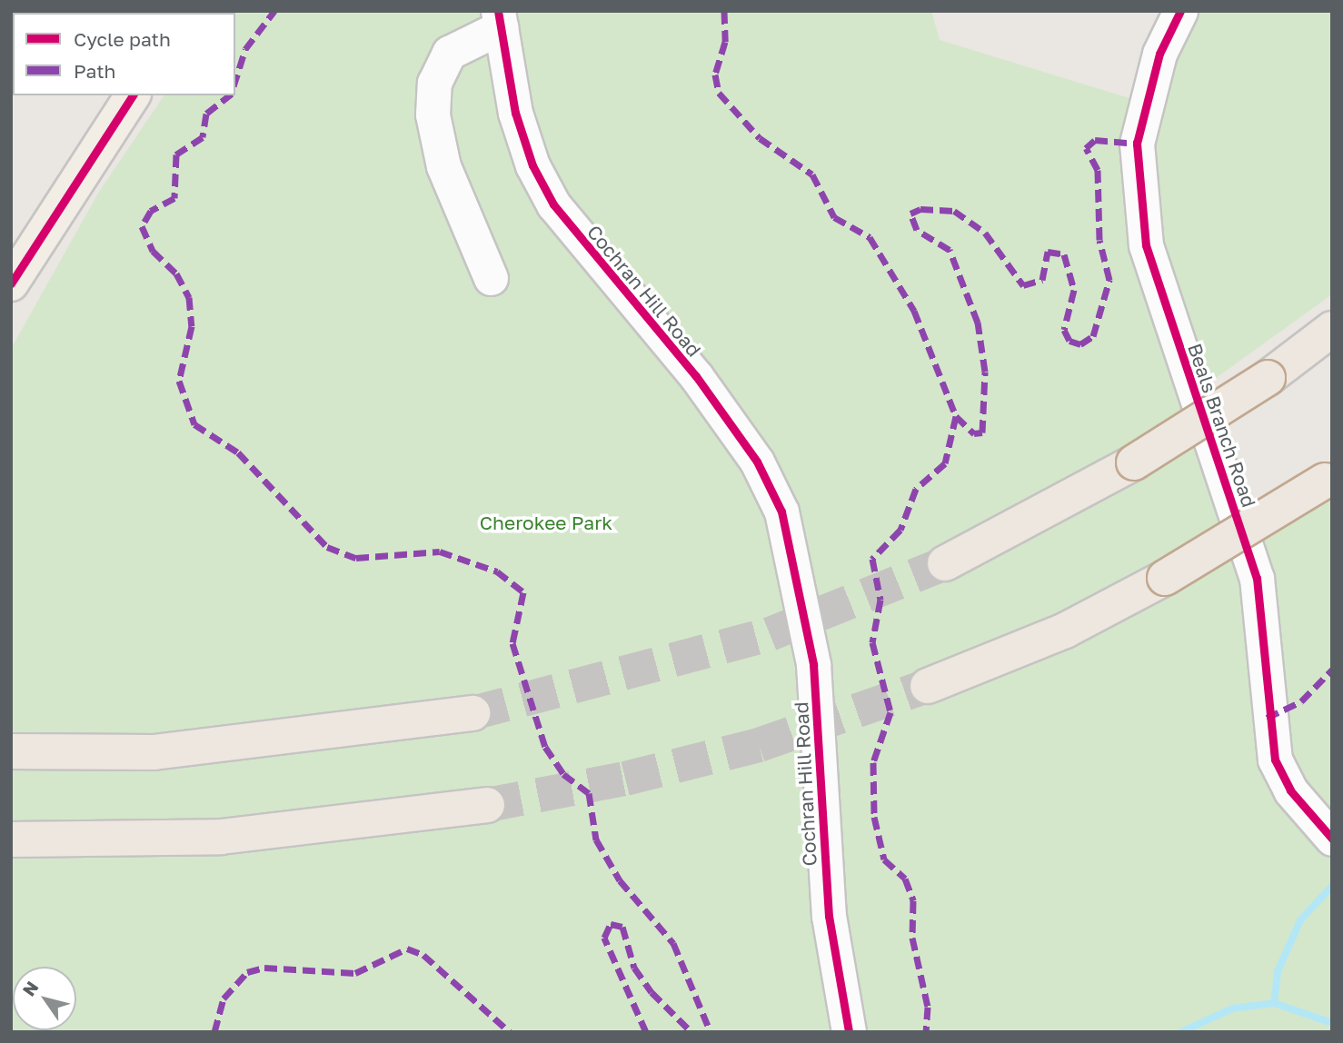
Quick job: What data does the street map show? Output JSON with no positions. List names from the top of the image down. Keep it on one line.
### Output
{"streets":{"street":["Cochran Hill Road","Beals Branch Road"]},"parks":["Cherokee Park"],"legend":["Cycle path","Path"],"north":"top left"}
